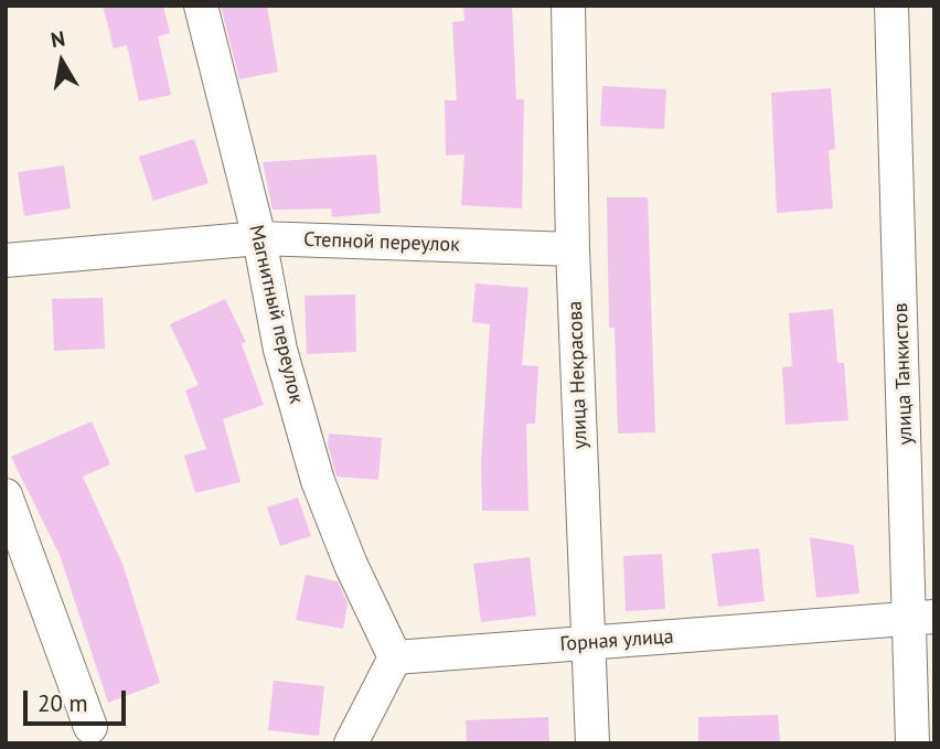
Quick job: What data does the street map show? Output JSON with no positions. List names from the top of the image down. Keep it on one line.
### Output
{"streets":{"street":["Степной переулок","Магнитный переулок","улица Танкистов","улица Некрасова","Горная улица"]},"crossings":[["Степной переулок","Магнитный переулок"],["Степной переулок","улица Некрасова"],["Магнитный переулок","Горная улица"],["улица Танкистов","Горная улица"],["улица Некрасова","Горная улица"]],"scale_bar":"20 m","north":"top"}
